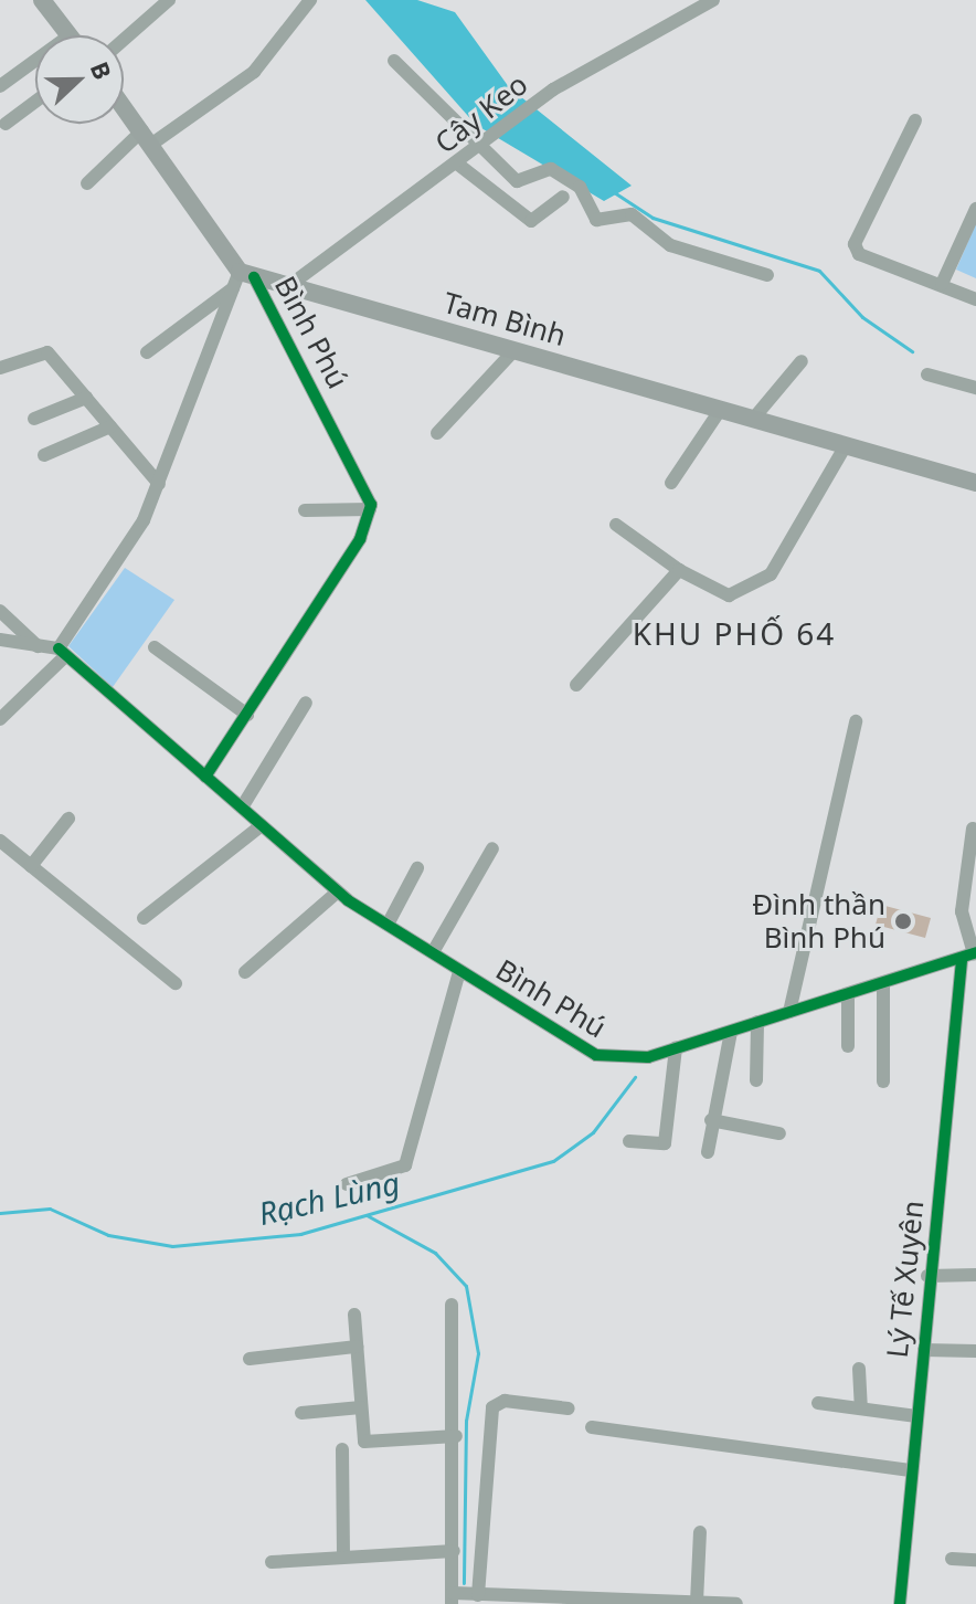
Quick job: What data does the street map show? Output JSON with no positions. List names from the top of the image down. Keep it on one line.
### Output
{"streets":{"main road":["Tam Bình"],"street":["Cây Keo","Bình Phú","Lý Tế Xuyên"]},"crossings":[["Cây Keo","Tam Bình"],["Tam Bình","Bình Phú"],["Bình Phú","Lý Tế Xuyên"]],"districts":["KHU PHỐ 64"],"water":["Rạch Lùng"],"places":["Đình thần Bình Phú"],"north":"right"}
